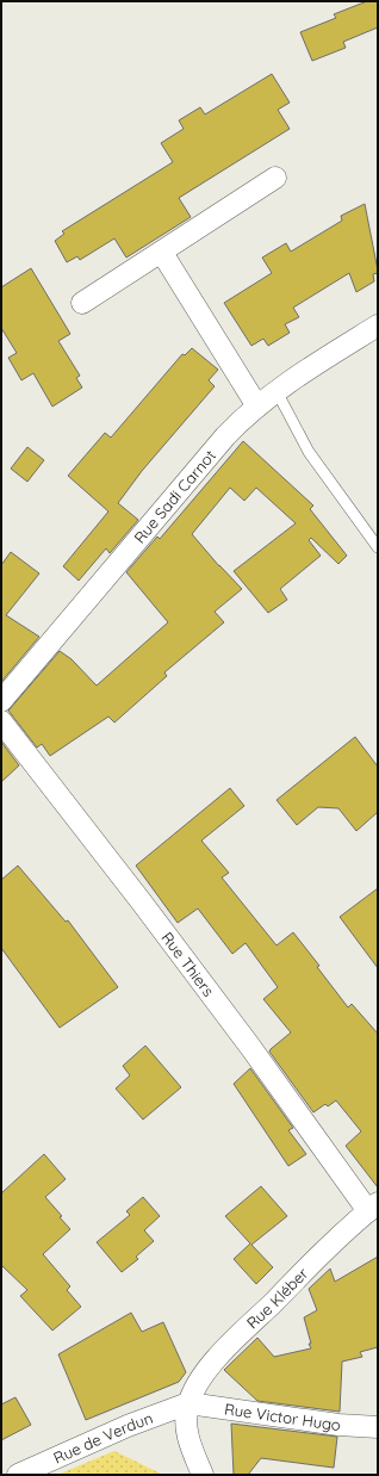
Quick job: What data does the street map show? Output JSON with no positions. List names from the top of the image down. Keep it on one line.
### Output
{"streets":{"street":["Rue Sadi Carnot","Rue Thiers","Rue Kléber","Rue Victor Hugo","Rue de Verdun"]},"crossings":[["Rue Thiers","Rue Kléber"],["Rue Kléber","Rue Victor Hugo"],["Rue Kléber","Rue de Verdun"],["Rue Victor Hugo","Rue de Verdun"]]}
